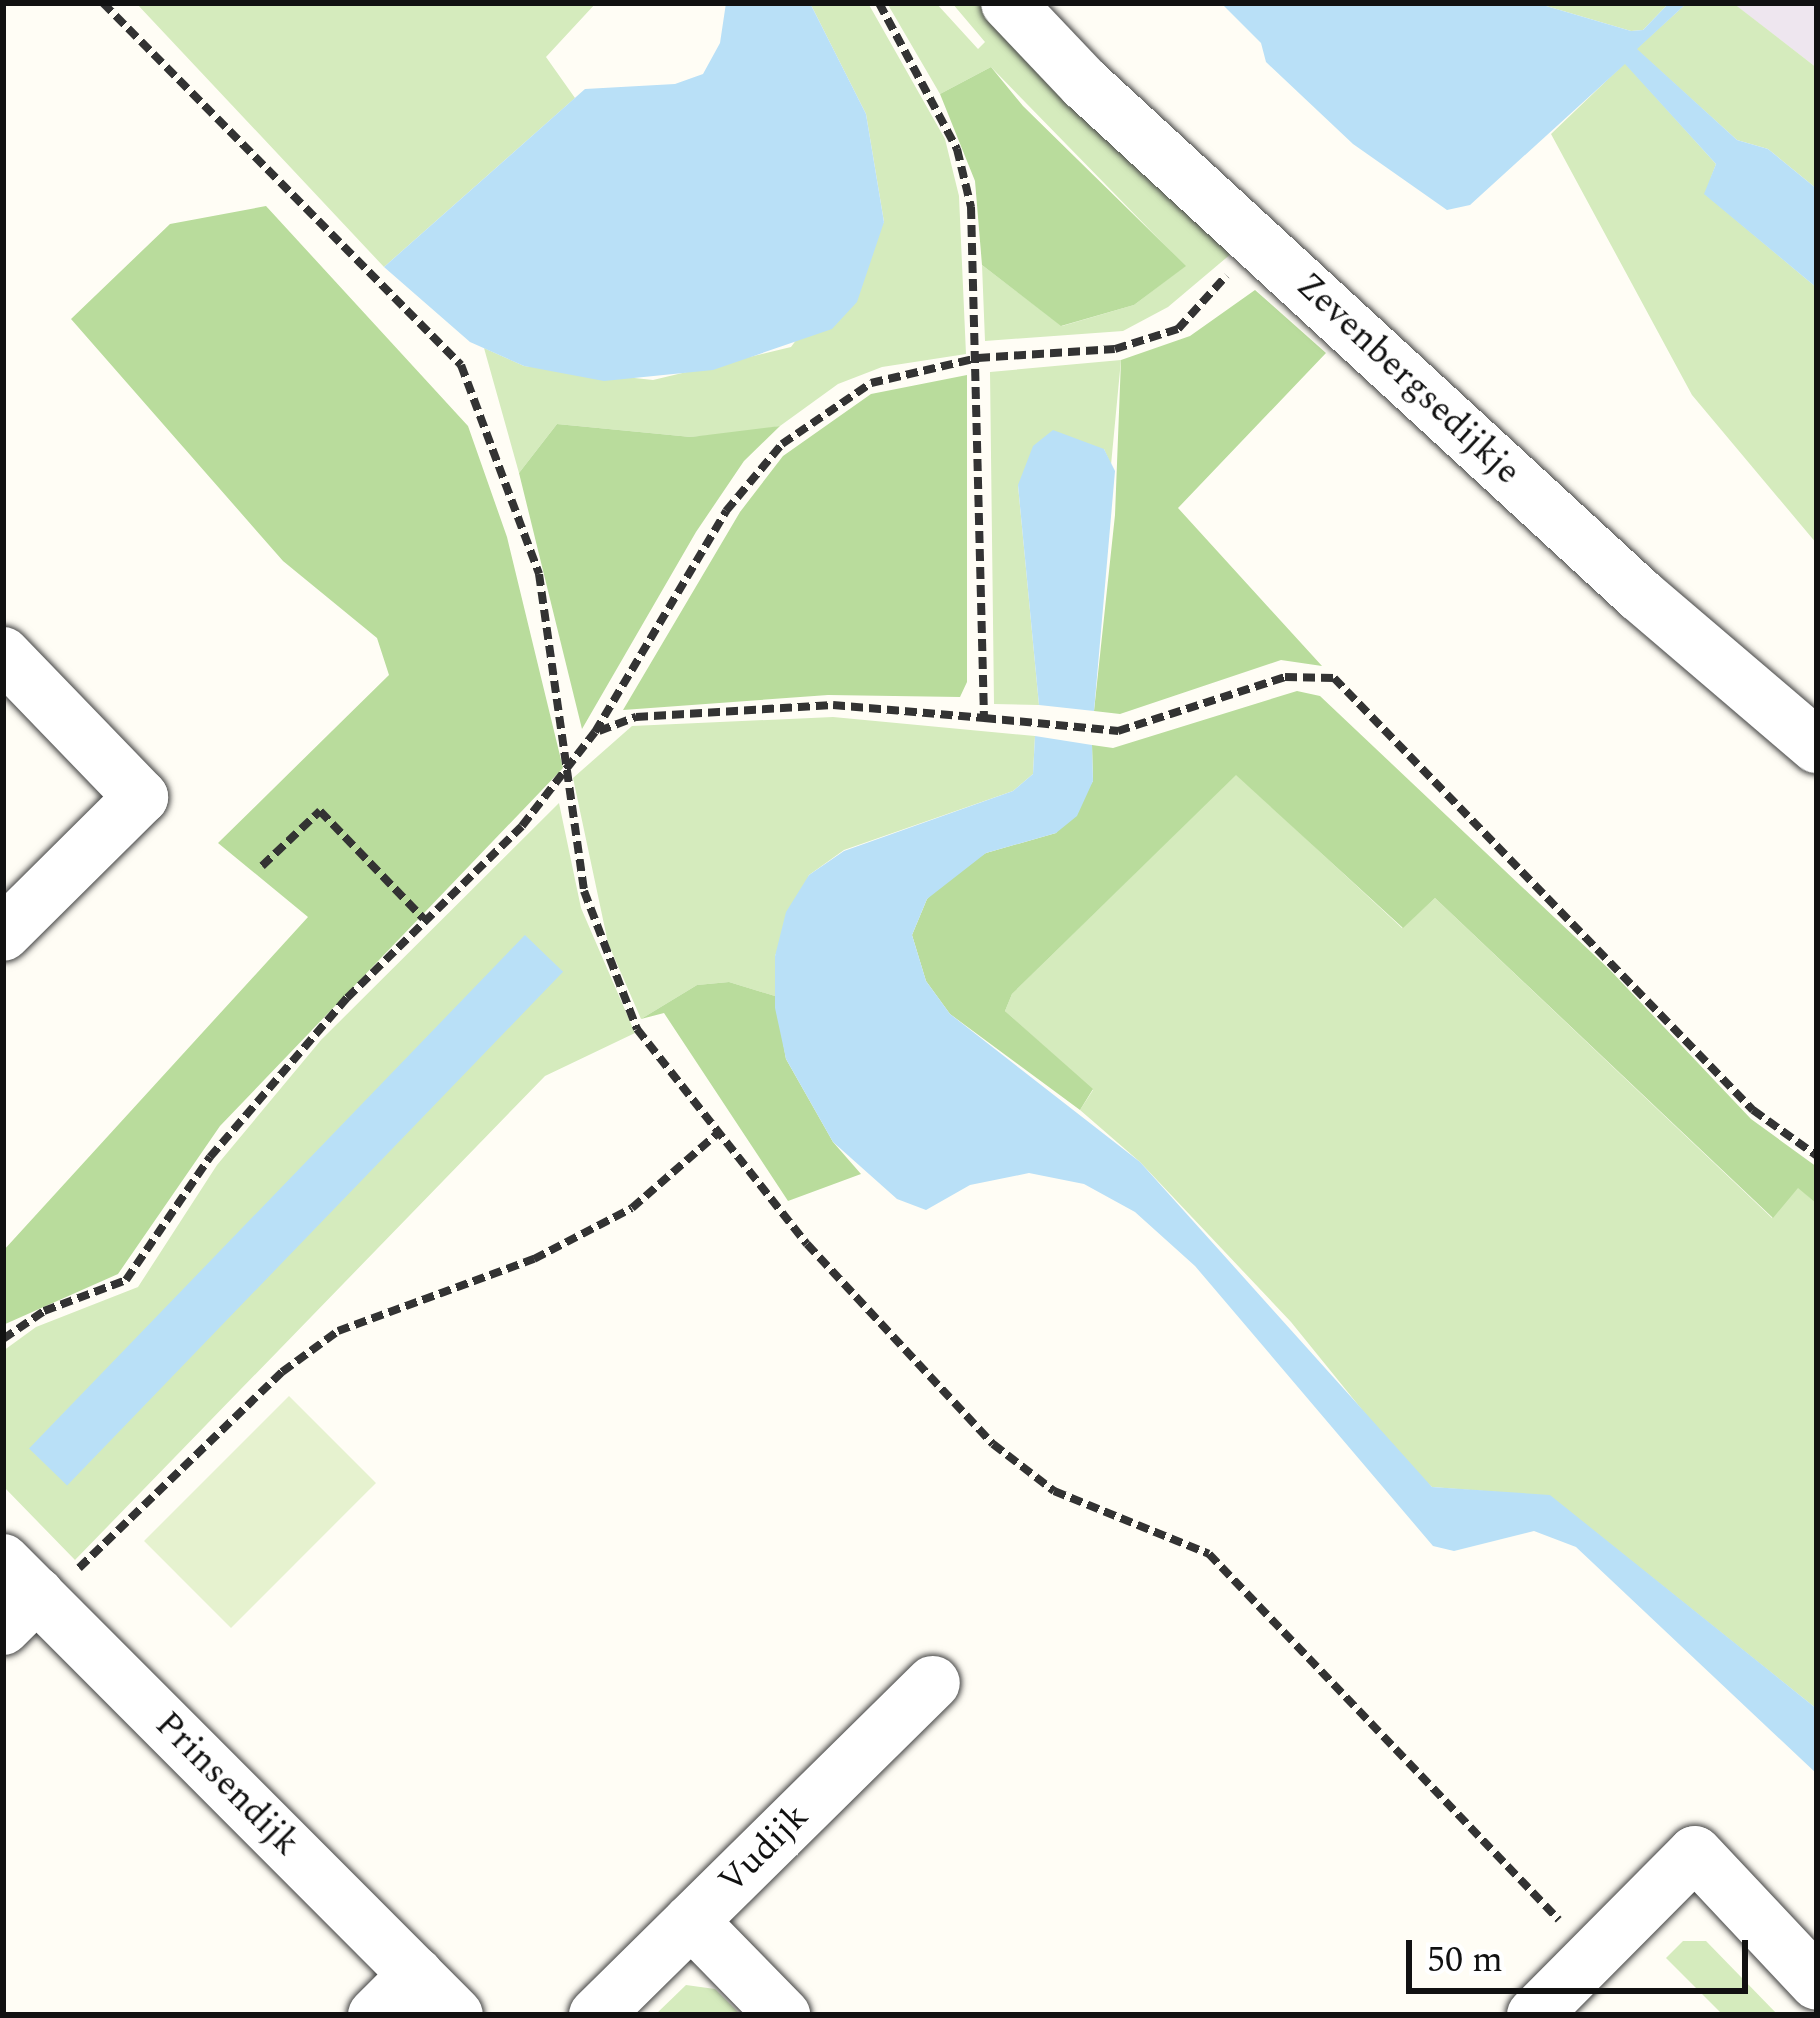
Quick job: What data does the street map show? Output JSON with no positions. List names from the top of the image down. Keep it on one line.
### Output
{"streets":{"street":["Zevenbergsedijkje","Prinsendijk","Vudijk"]},"scale_bar":"50 m"}
